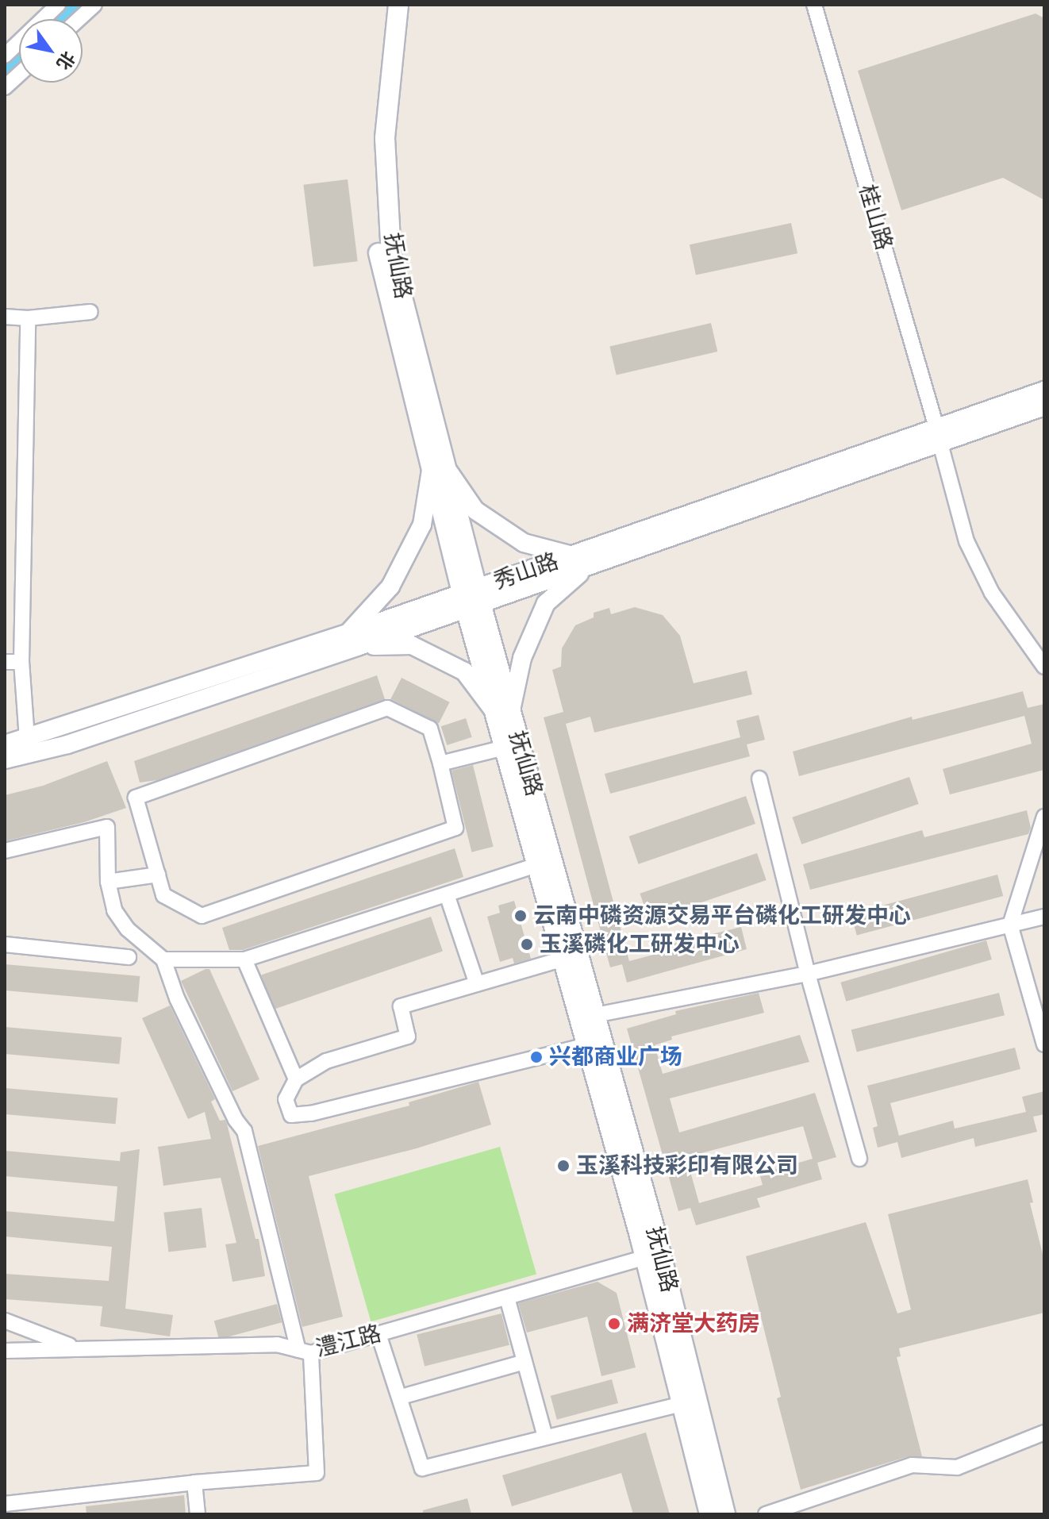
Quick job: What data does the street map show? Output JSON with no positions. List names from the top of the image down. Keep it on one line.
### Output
{"streets":{"main road":["抚仙路"],"street":["桂山路","秀山路","澧江路"]},"crossings":[["桂山路","秀山路"],["抚仙路","秀山路"],["抚仙路","澧江路"]],"places":["云南中磷资源交易平台磷化工研发中心","玉溪磷化工研发中心","兴都商业广场","玉溪科技彩印有限公司","满济堂大药房"],"north":"bottom right"}
